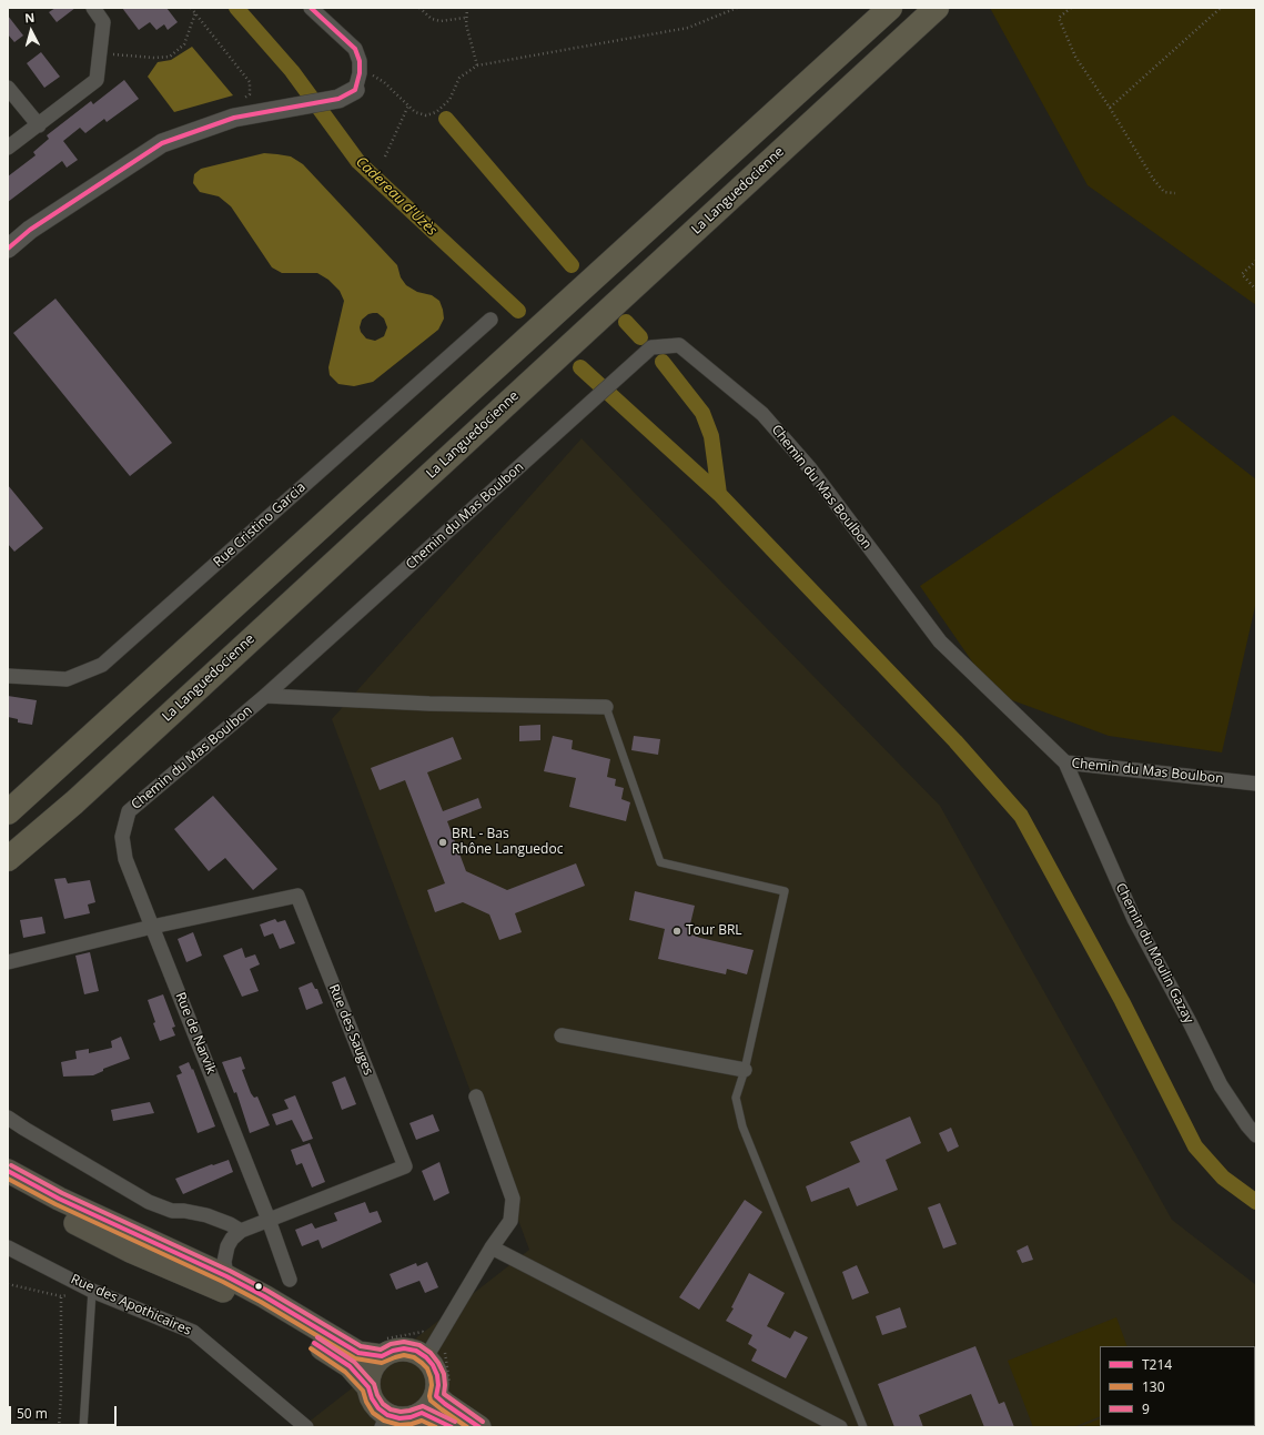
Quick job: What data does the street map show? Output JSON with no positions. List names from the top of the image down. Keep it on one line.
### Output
{"streets":{"highway":["La Languedocienne"],"street":["Chemin du Mas Boulbon","Rue Cristino Garcia","Chemin du Moulin Gazay","Rue des Sauges","Rue de Narvik","Rue des Apothicaires"]},"crossings":[["Chemin du Mas Boulbon","Chemin du Moulin Gazay"],["Chemin du Mas Boulbon","Rue des Sauges"],["Chemin du Mas Boulbon","Rue de Narvik"],["Rue des Sauges","Rue de Narvik"]],"water":["Cadereau d'Uzès"],"places":["BRL - Bas Rhône Languedoc","Tour BRL"],"lines":["transit line T214","transit line 9","transit line 130"],"legend":["T214","130","9"],"scale_bar":"50 m","north":"top"}
